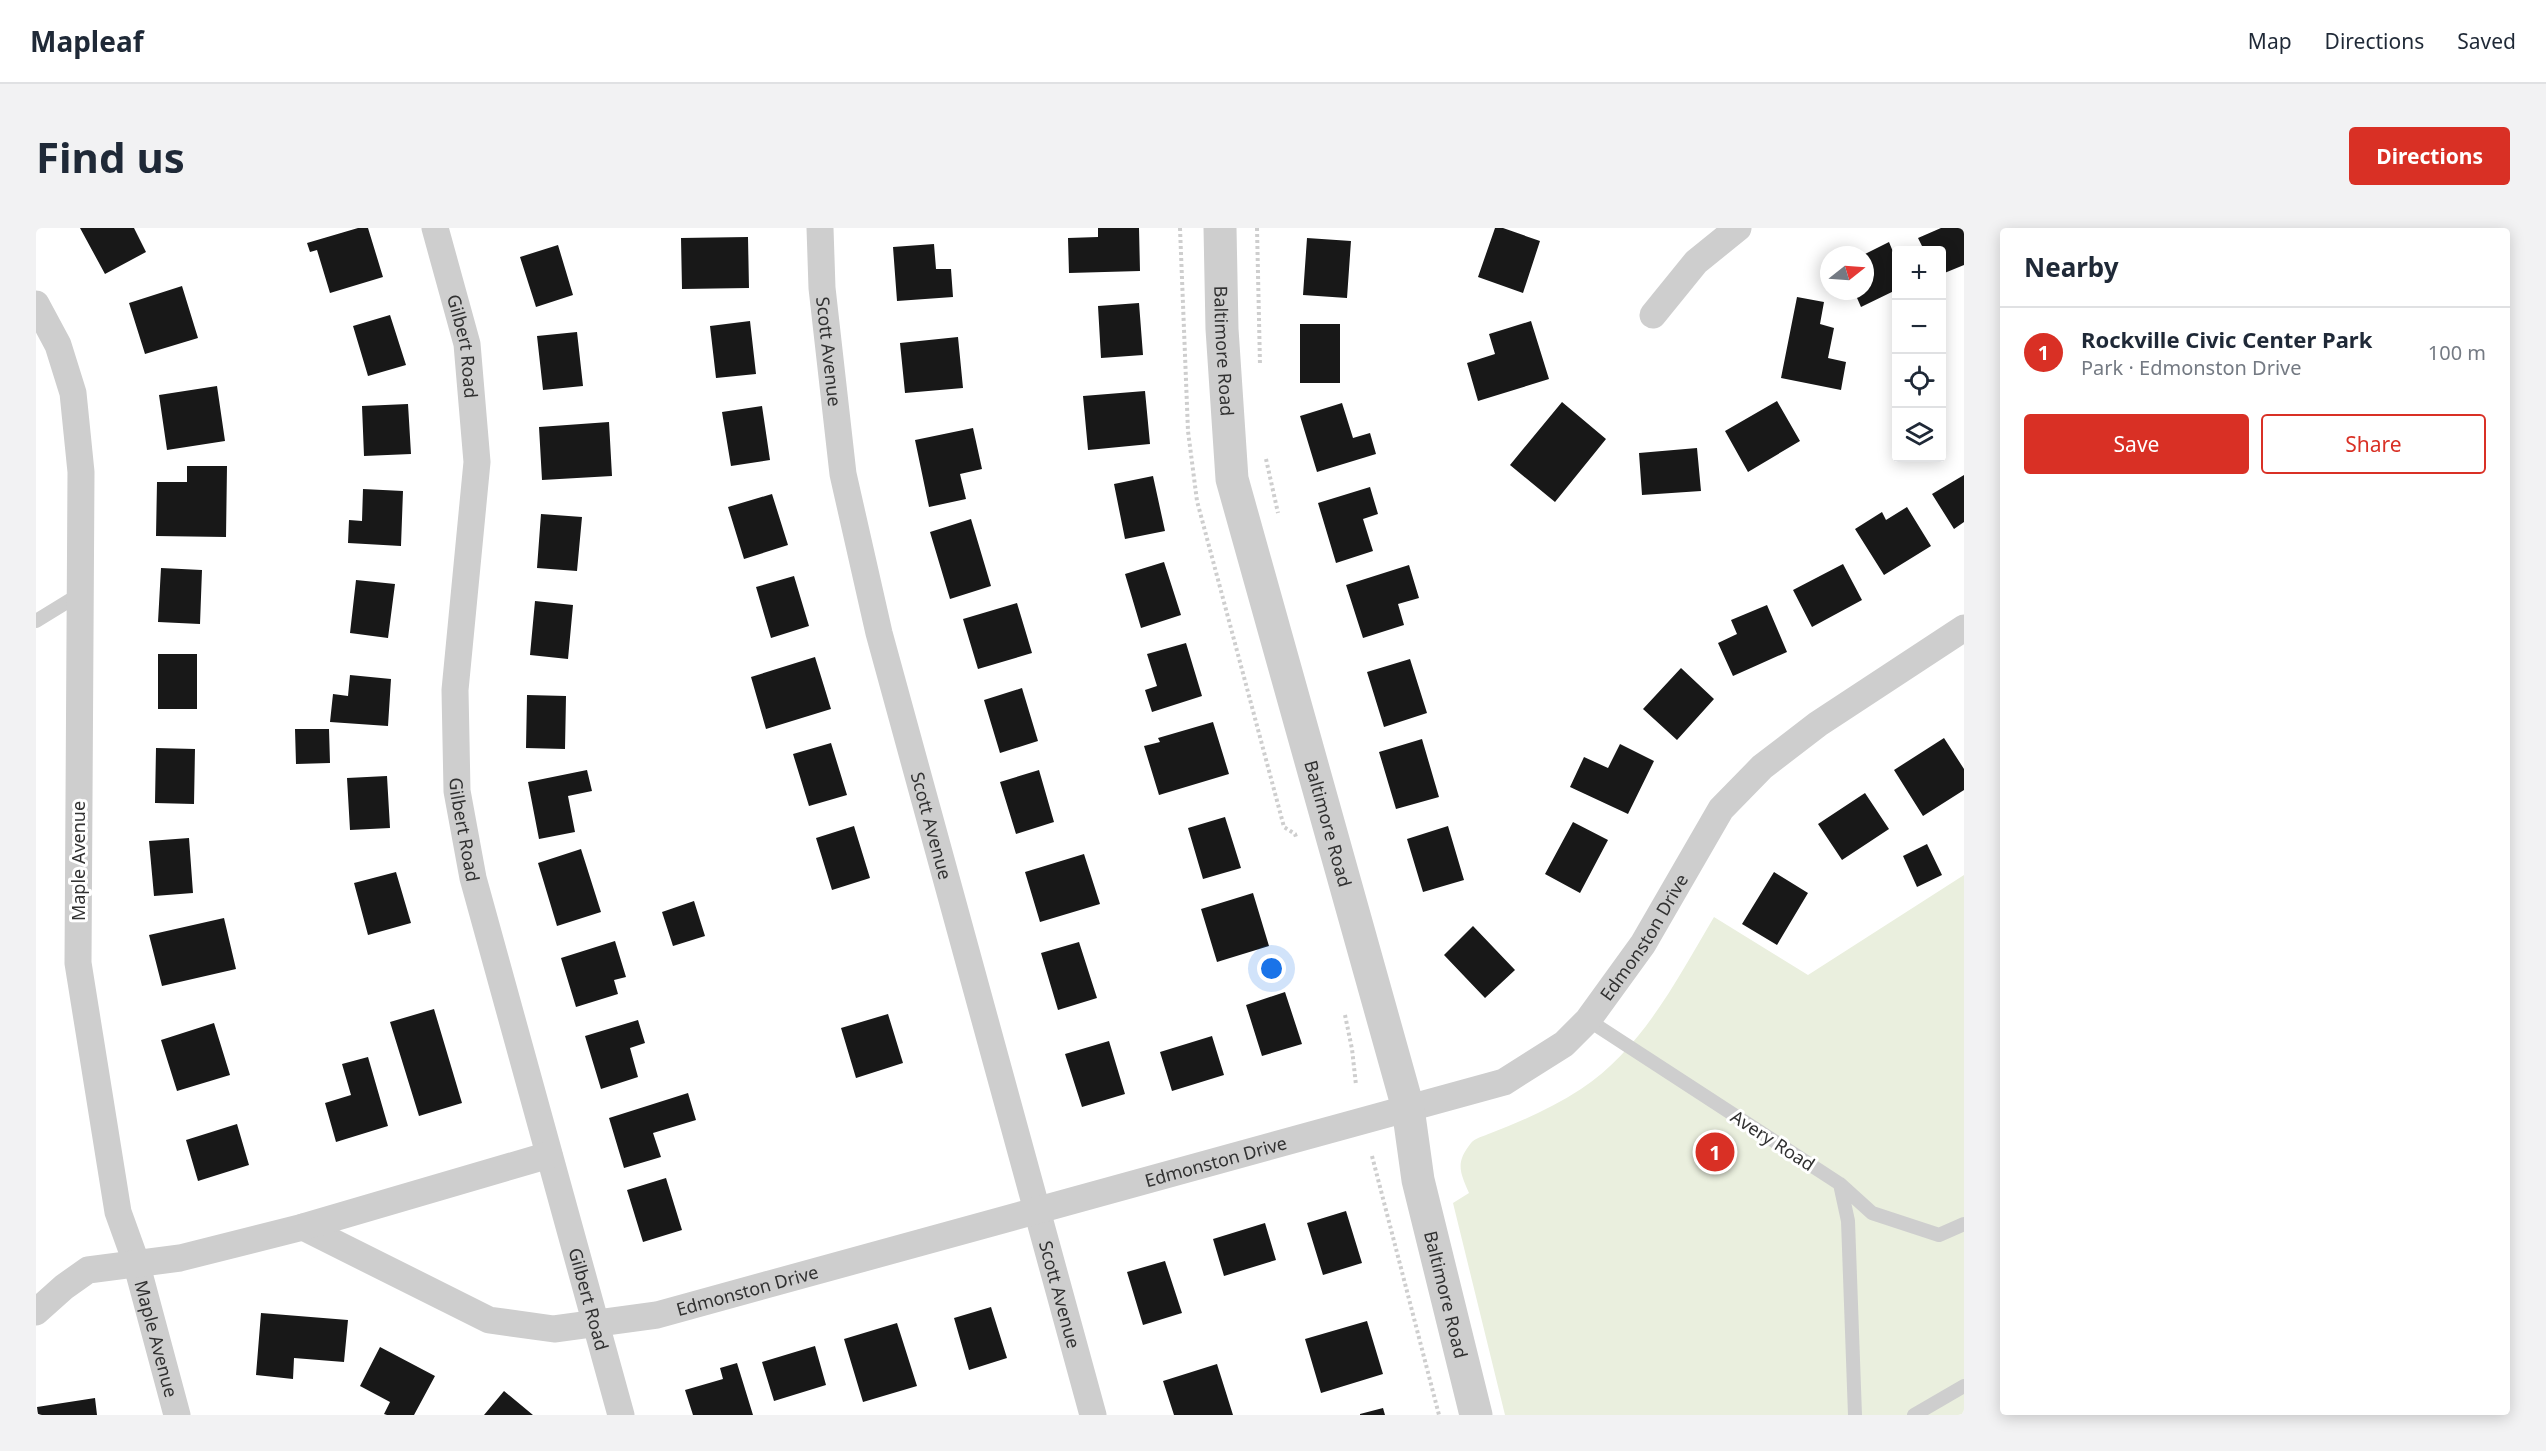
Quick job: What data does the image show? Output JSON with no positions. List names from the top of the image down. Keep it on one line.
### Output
{"streets":{"street":["Gilbert Road","Scott Avenue","Baltimore Road","Maple Avenue","Edmonston Drive"],"lane":["Avery Road"]},"crossings":[["Gilbert Road","Edmonston Drive"],["Scott Avenue","Edmonston Drive"],["Baltimore Road","Edmonston Drive"],["Edmonston Drive","Avery Road"]],"north":"right","page":{"header":"Mapleaf","nav":["Map","Directions","Saved"],"buttons":["Directions",["Save","Share"]],"title":"Find us","heading":"Nearby","map_buttons":["+","−"],"list":[{"mark":"1","name":"Rockville Civic Center Park","note":"Park · Edmonston Drive","value":"100 m"}],"pins":"1"}}
